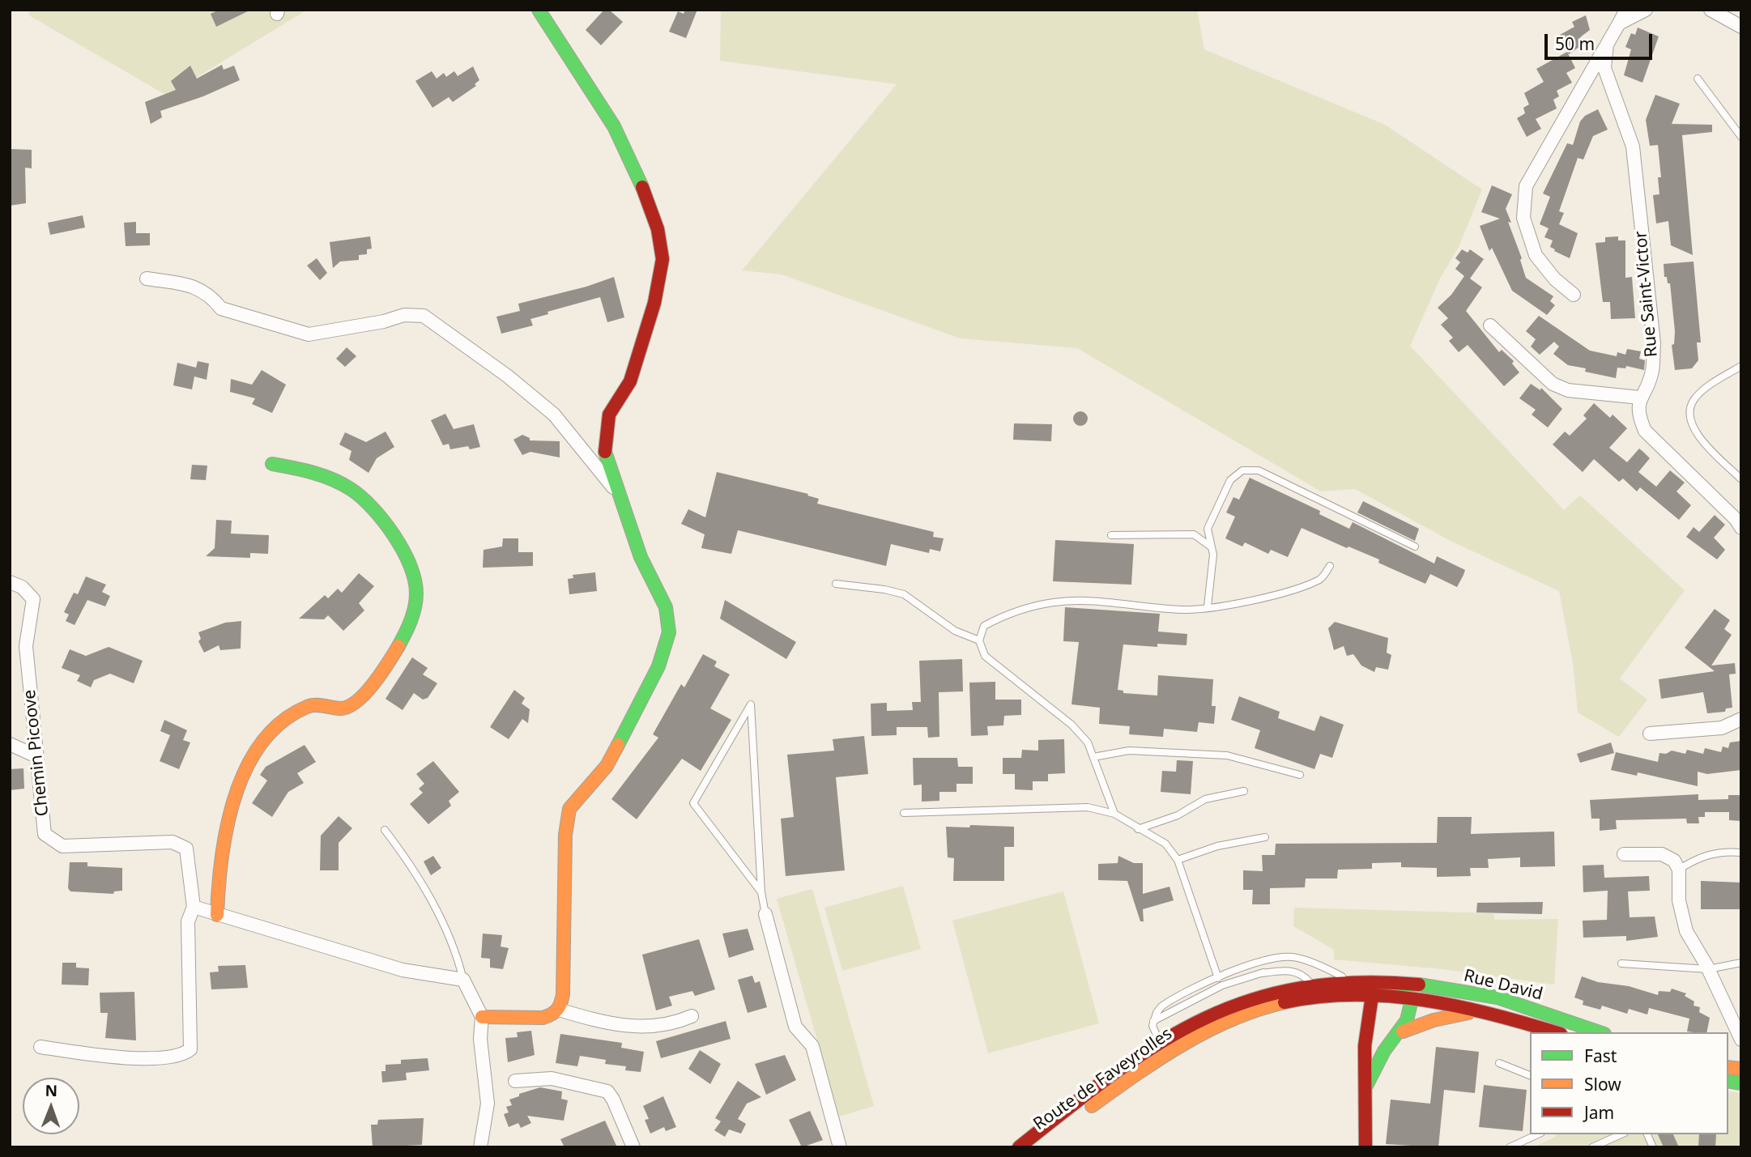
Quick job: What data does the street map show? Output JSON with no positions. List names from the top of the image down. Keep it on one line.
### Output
{"streets":{"street":["Rue Saint-Victor","Chemin Picoove","Rue David","Route de Faveyrolles"]},"crossings":[["Rue David","Route de Faveyrolles"]],"legend":["Fast","Slow","Jam"],"scale_bar":"50 m","north":"top"}
